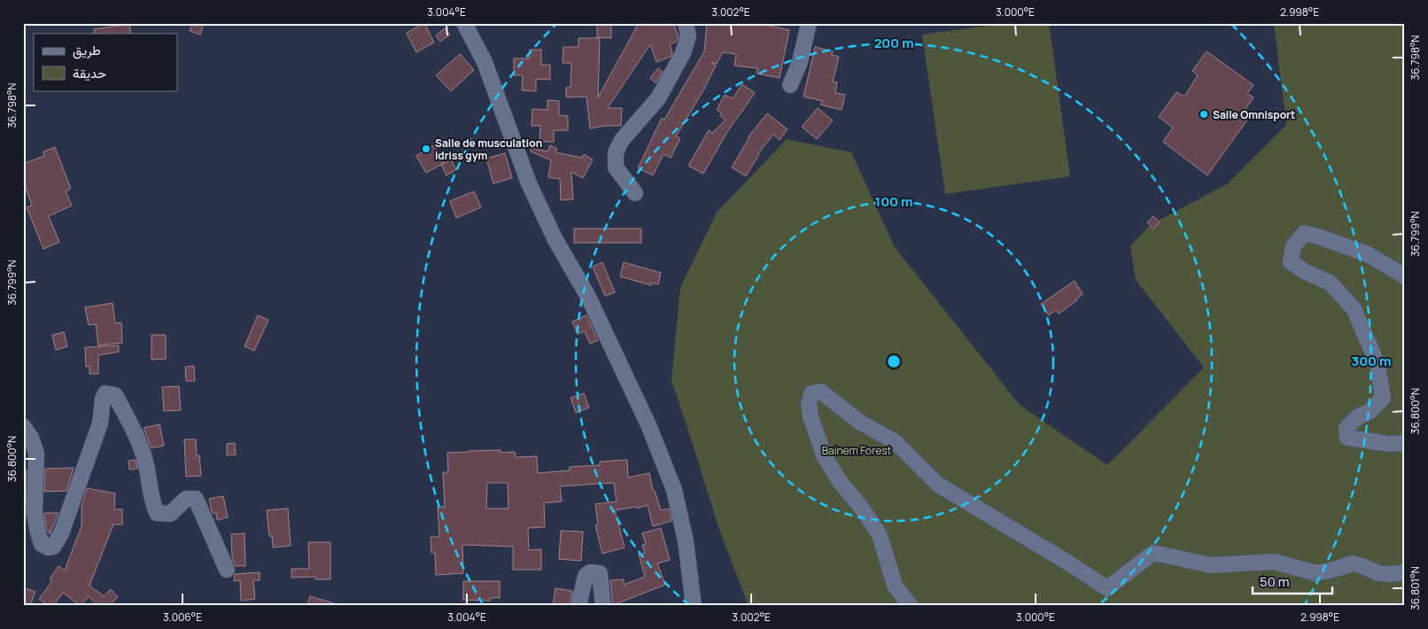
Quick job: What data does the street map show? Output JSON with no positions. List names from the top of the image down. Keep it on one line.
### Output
{"parks":["Bainem Forest"],"places":["Salle Omnisport","Salle de musculation idriss gym"],"legend":["طريق","حديقة"],"scale_bar":"50 m","coordinates":["3.004°E","3.002°E","3.000°E","2.998°E","36.798°N","36.799°N","36.800°N","36.801°N","3.006°E"],"rings":["200 m","100 m","300 m"]}
